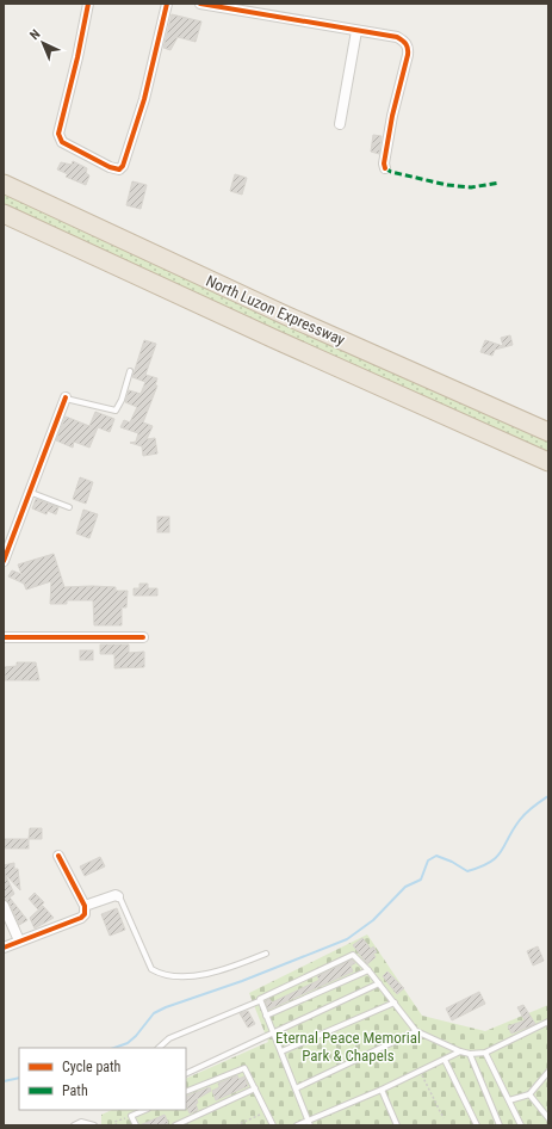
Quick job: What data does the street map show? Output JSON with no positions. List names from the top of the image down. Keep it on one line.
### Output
{"streets":{"highway":["North Luzon Expressway"]},"parks":["Eternal Peace Memorial Park & Chapels"],"legend":["Cycle path","Path"],"north":"top left"}
